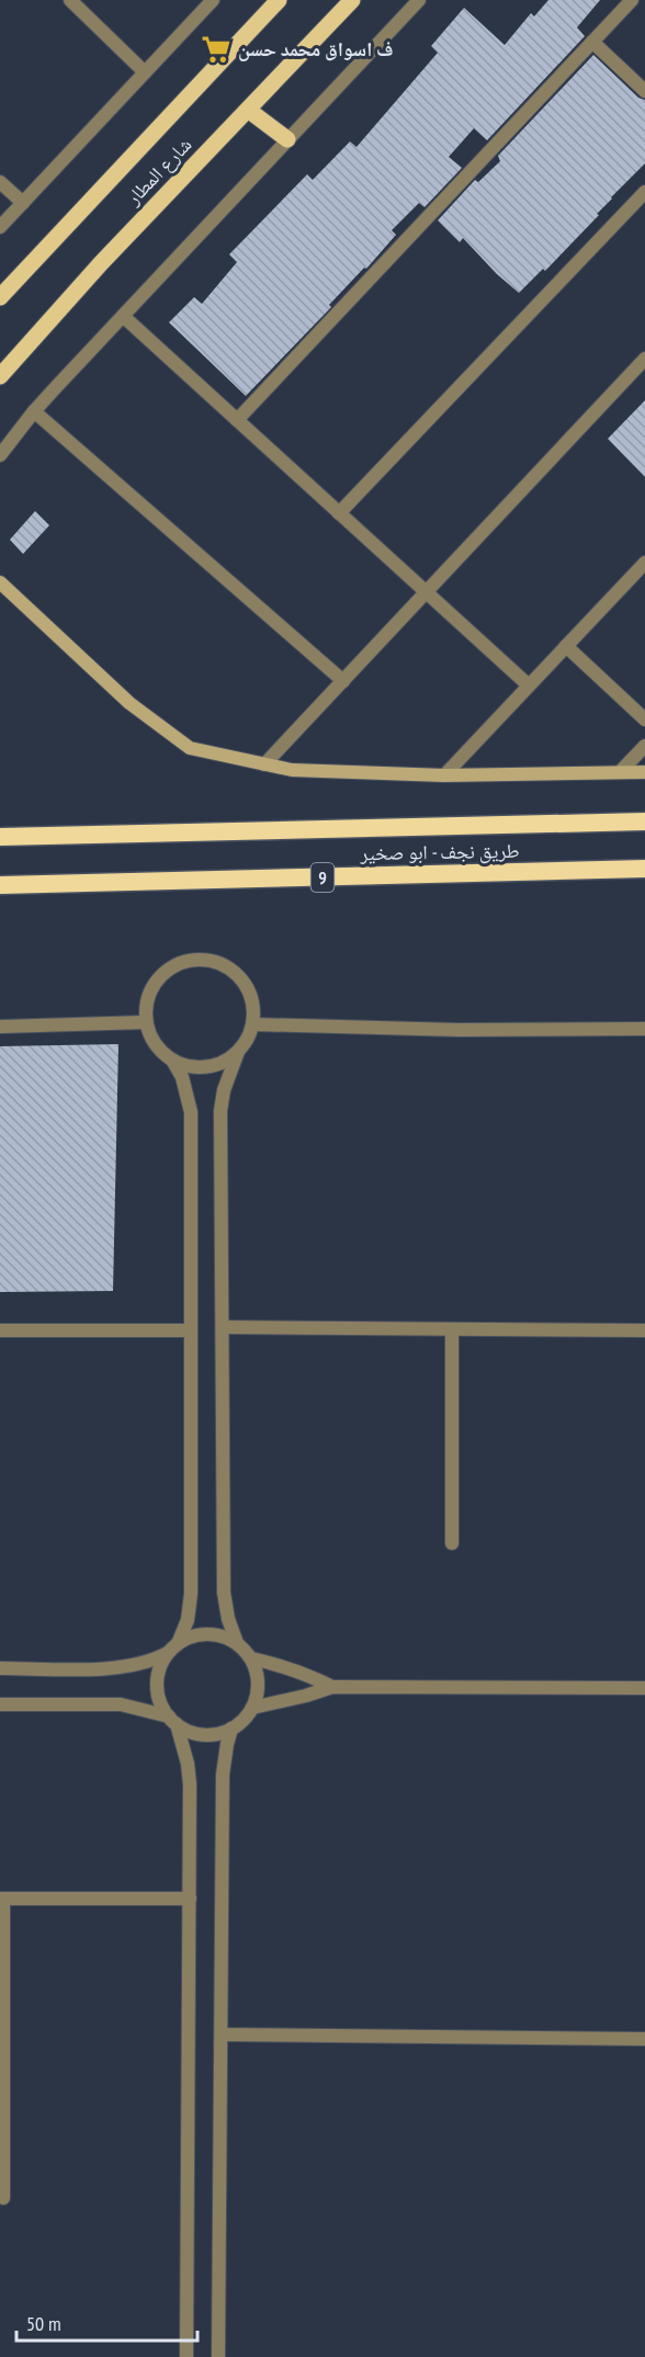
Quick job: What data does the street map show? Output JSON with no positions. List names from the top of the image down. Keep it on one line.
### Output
{"streets":{"highway":["طريق نجف - ابو صخير","9"],"main road":["شارع المطار"]},"places":{"supermarket":["ف اسواق محمد حسن"]},"scale_bar":"50 m"}
